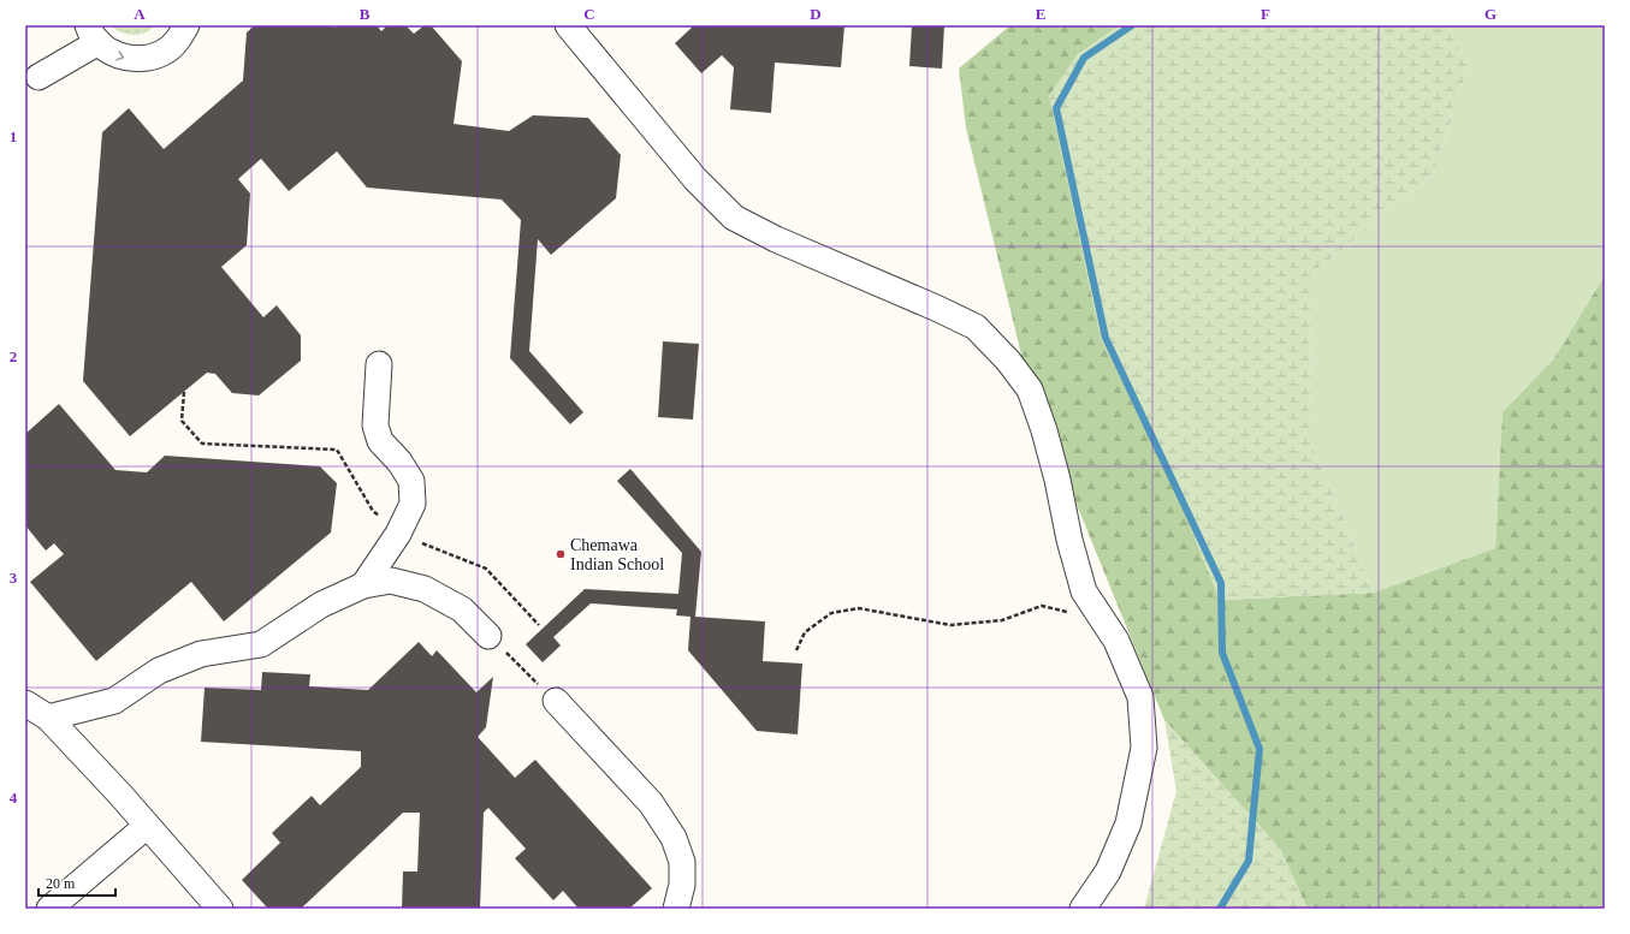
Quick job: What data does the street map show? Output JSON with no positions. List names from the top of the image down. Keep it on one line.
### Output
{"places":["Chemawa Indian School"],"scale_bar":"20 m","grid":{"columns":["A","B","C","D","E","F","G"],"rows":["1","2","3","4"]}}
